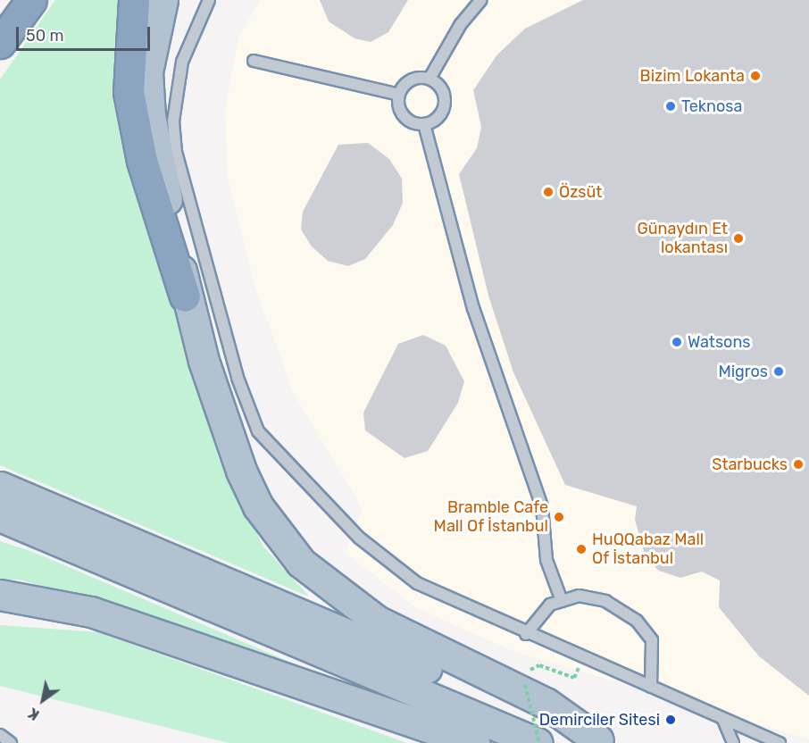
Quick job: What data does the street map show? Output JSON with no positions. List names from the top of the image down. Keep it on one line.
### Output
{"places":["Bizim Lokanta","Teknosa","Özsüt","Günaydın Et lokantası","Watsons","Migros","Starbucks","Bramble Cafe Mall Of İstanbul","HuQQabaz Mall Of İstanbul","Demirciler Sitesi"],"scale_bar":"50 m","north":"bottom left"}
